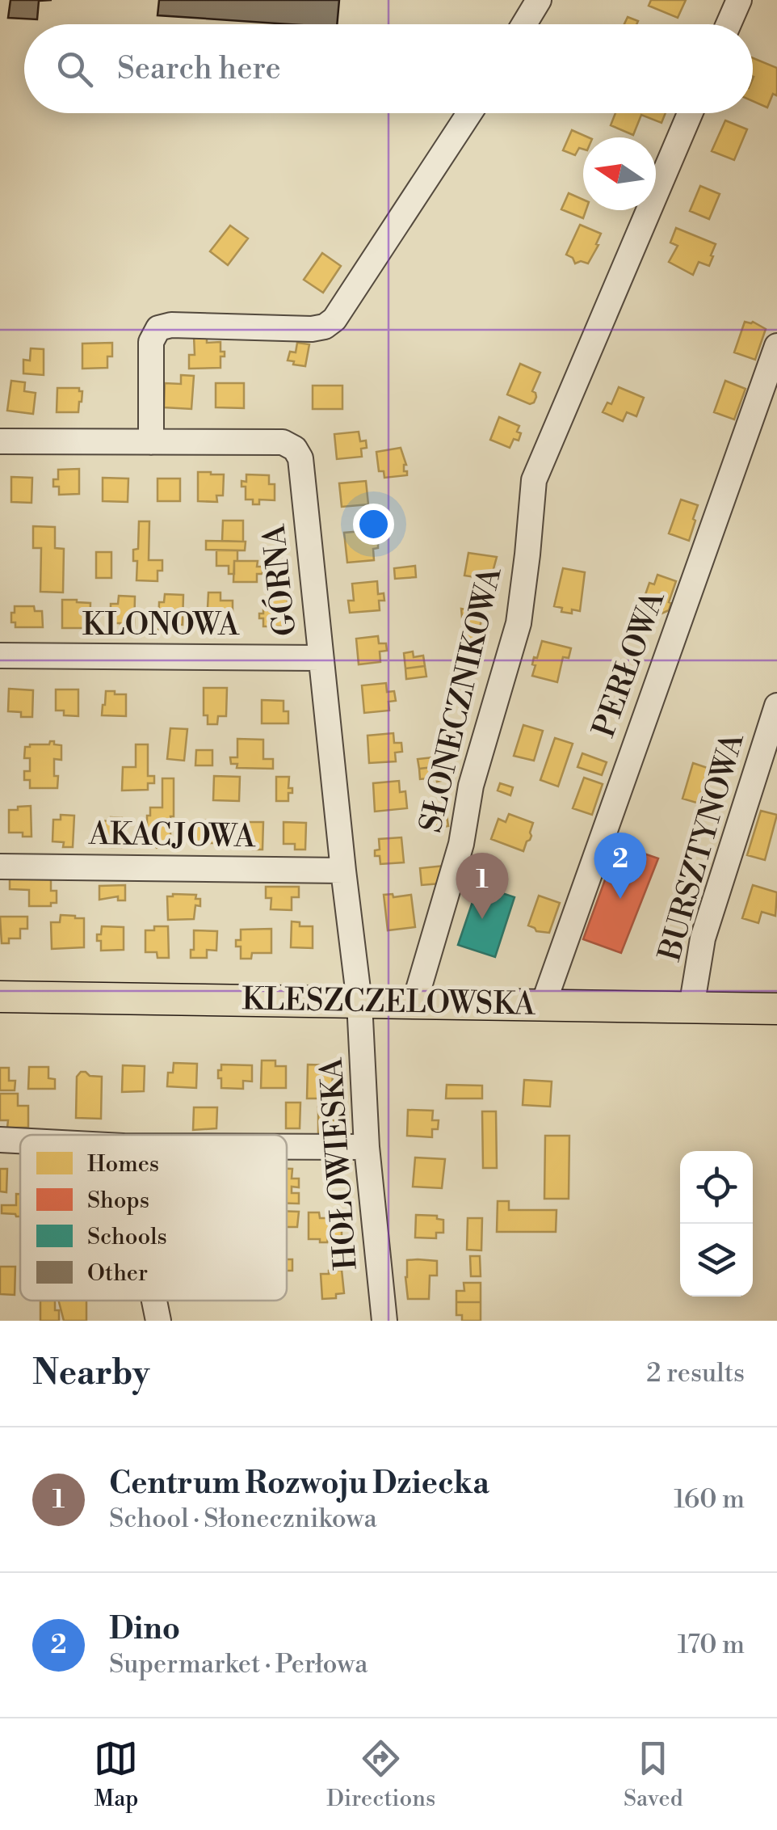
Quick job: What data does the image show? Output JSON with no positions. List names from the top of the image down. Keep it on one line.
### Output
{"streets":{"main road":["KLESZCZELOWSKA"],"street":["GÓRNA","KLONOWA","PERŁOWA","SŁONECZNIKOWA","AKACJOWA","BURSZTYNOWA","HOŁOWIESKA"]},"crossings":[["GÓRNA","KLONOWA"],["GÓRNA","AKACJOWA"],["GÓRNA","KLESZCZELOWSKA"],["GÓRNA","HOŁOWIESKA"],["PERŁOWA","KLESZCZELOWSKA"],["SŁONECZNIKOWA","KLESZCZELOWSKA"],["BURSZTYNOWA","KLESZCZELOWSKA"],["KLESZCZELOWSKA","HOŁOWIESKA"]],"legend":["Homes","Shops","Schools","Other"],"north":"left","page":{"search":"Search here","pins":["2","1"],"heading":["Nearby","2 results"],"list":[{"mark":"1","name":"Centrum Rozwoju Dziecka","note":"School · Słonecznikowa","value":"160 m"},{"mark":"2","name":"Dino","note":"Supermarket · Perłowa","value":"170 m"}],"nav":["Map","Directions","Saved"]}}
